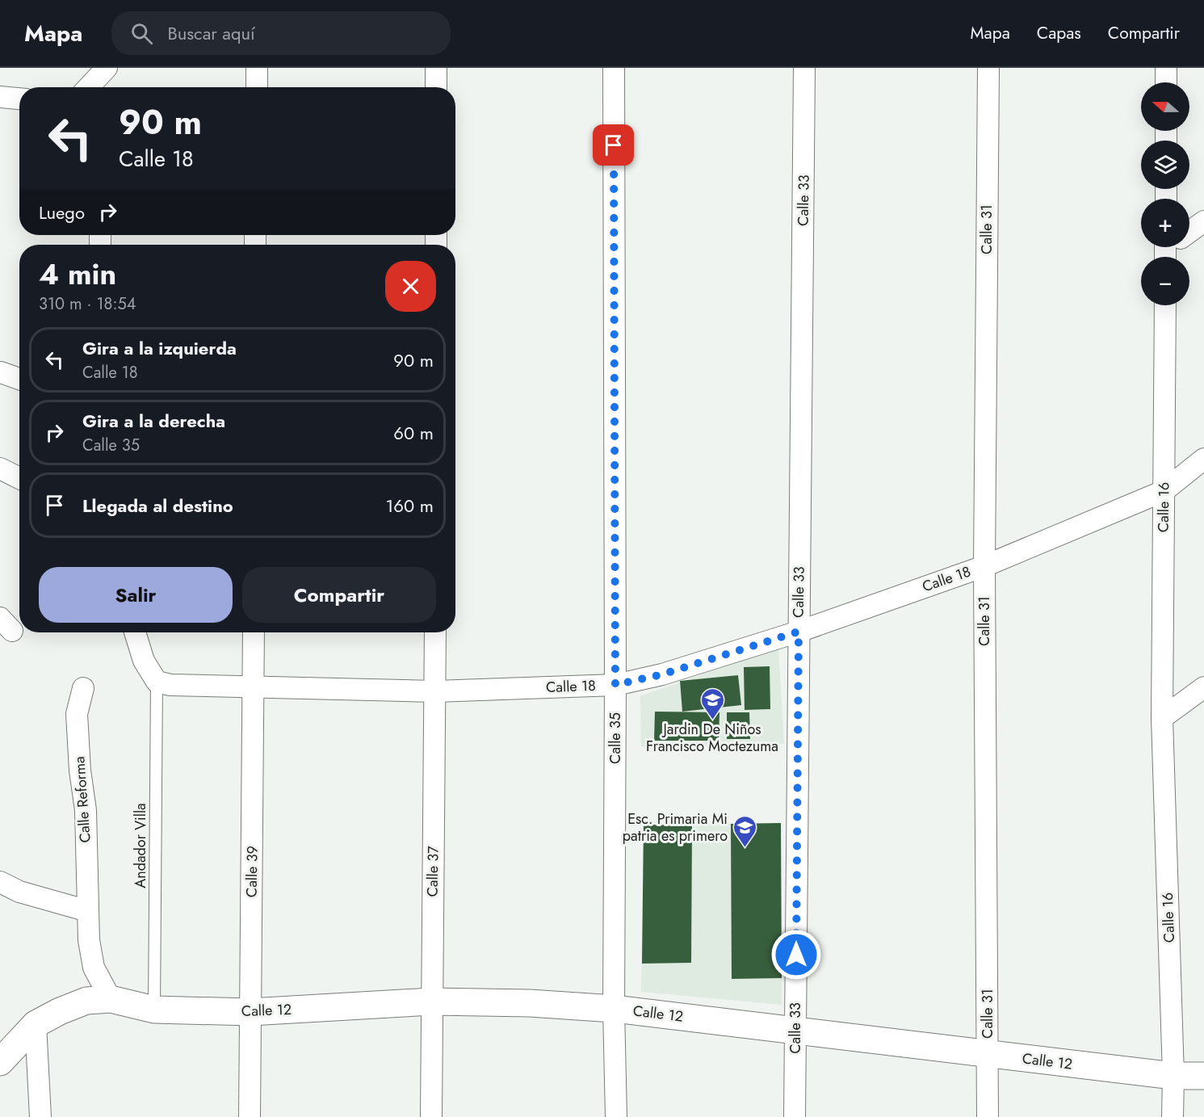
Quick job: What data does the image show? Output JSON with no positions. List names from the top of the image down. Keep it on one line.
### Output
{"streets":{"street":["Calle 33","Calle 31","Calle 16","Calle 18","Calle 35","Calle Reforma","Calle 39","Calle 37","Calle 12"],"lane":["Andador Villa"]},"crossings":[["Calle 33","Calle 18"],["Calle 33","Calle 12"],["Calle 31","Calle 18"],["Calle 31","Calle 12"],["Calle 16","Calle 18"],["Calle 16","Calle 12"],["Calle 18","Calle 35"],["Calle 18","Andador Villa"],["Calle 18","Calle 39"],["Calle 18","Calle 37"],["Calle 35","Calle 12"],["Calle Reforma","Calle 12"],["Andador Villa","Calle 12"],["Calle 39","Calle 12"],["Calle 37","Calle 12"]],"places":{"school or university":["Jardin De Niños Francisco Moctezuma","Esc. Primaria Mi patria es primero"]},"north":"left","page":{"header":"Mapa","search":"Buscar aquí","nav":["Mapa","Capas","Compartir"],"map_buttons":["+","−"],"turn":["90 m","Calle 18"],"then":"Luego","heading":["4 min","310 m · 18:54"],"list":[{"name":"Gira a la izquierda","note":"Calle 18","value":"90 m"},{"name":"Gira a la derecha","note":"Calle 35","value":"60 m"},{"name":"Llegada al destino","value":"160 m"}],"buttons":["Salir","Compartir"]}}
